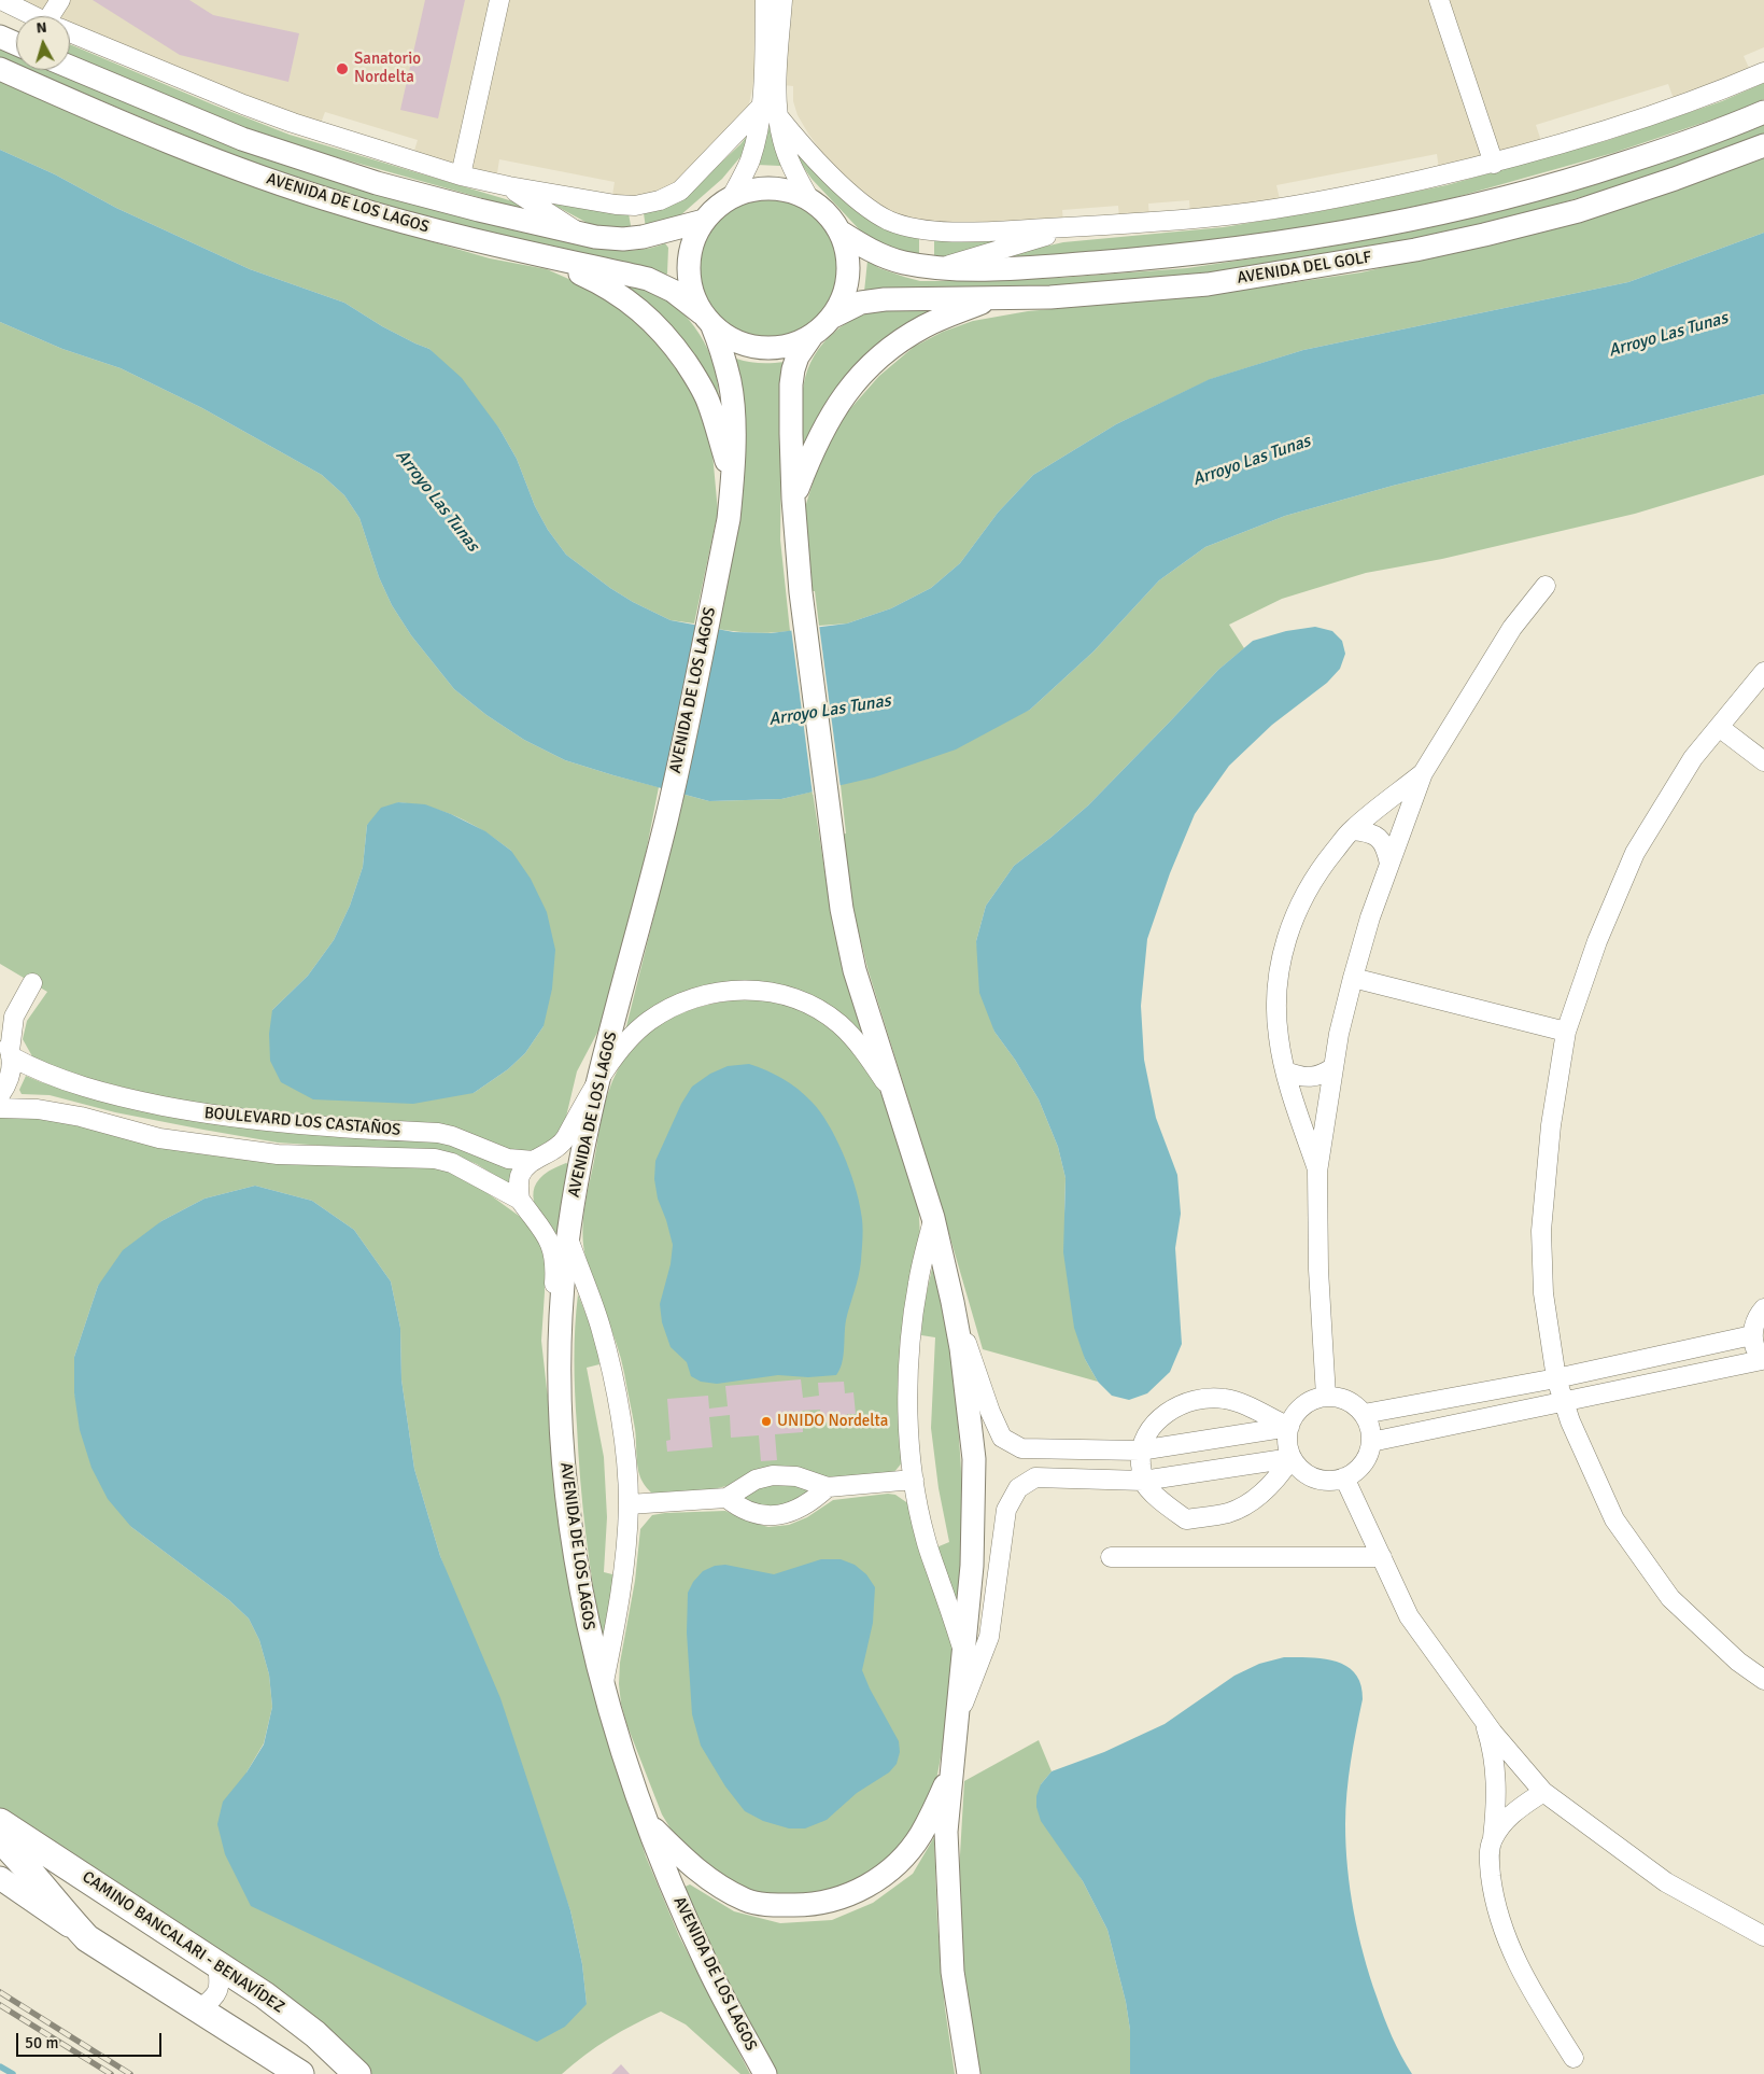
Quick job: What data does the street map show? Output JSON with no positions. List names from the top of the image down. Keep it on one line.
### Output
{"streets":{"main road":["CAMINO BANCALARI - BENAVÍDEZ"],"street":["AVENIDA DE LOS LAGOS","AVENIDA DEL GOLF","BOULEVARD LOS CASTAÑOS"]},"crossings":[["AVENIDA DE LOS LAGOS","AVENIDA DEL GOLF"],["AVENIDA DE LOS LAGOS","BOULEVARD LOS CASTAÑOS"]],"water":["Arroyo Las Tunas"],"places":["Sanatorio Nordelta","UNIDO Nordelta"],"scale_bar":"50 m","north":"top"}
